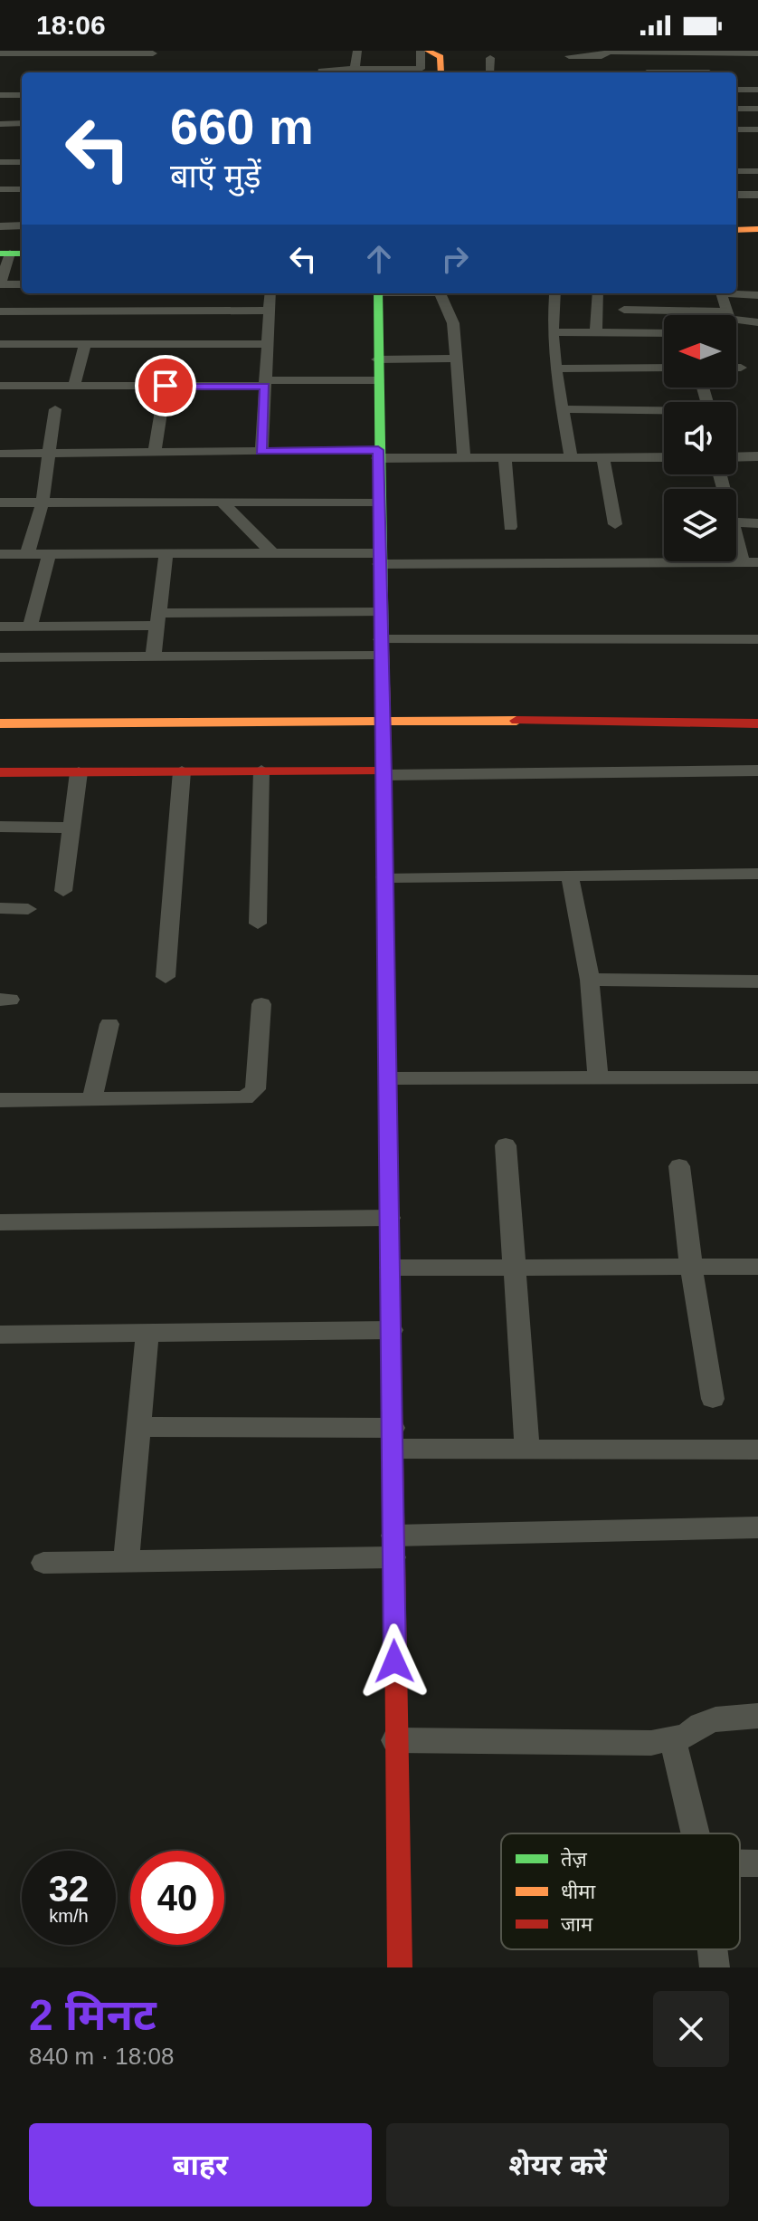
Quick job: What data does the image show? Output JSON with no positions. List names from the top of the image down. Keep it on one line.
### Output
{"legend":["तेज़","धीमा","जाम"],"north":"left","page":{"status":"18:06","turn":["660 m","बाएँ मुड़ें"],"speed":"32 km/h","limit":"40","heading":["2 मिनट","840 m · 18:08"],"buttons":["बाहर","शेयर करें"]}}
